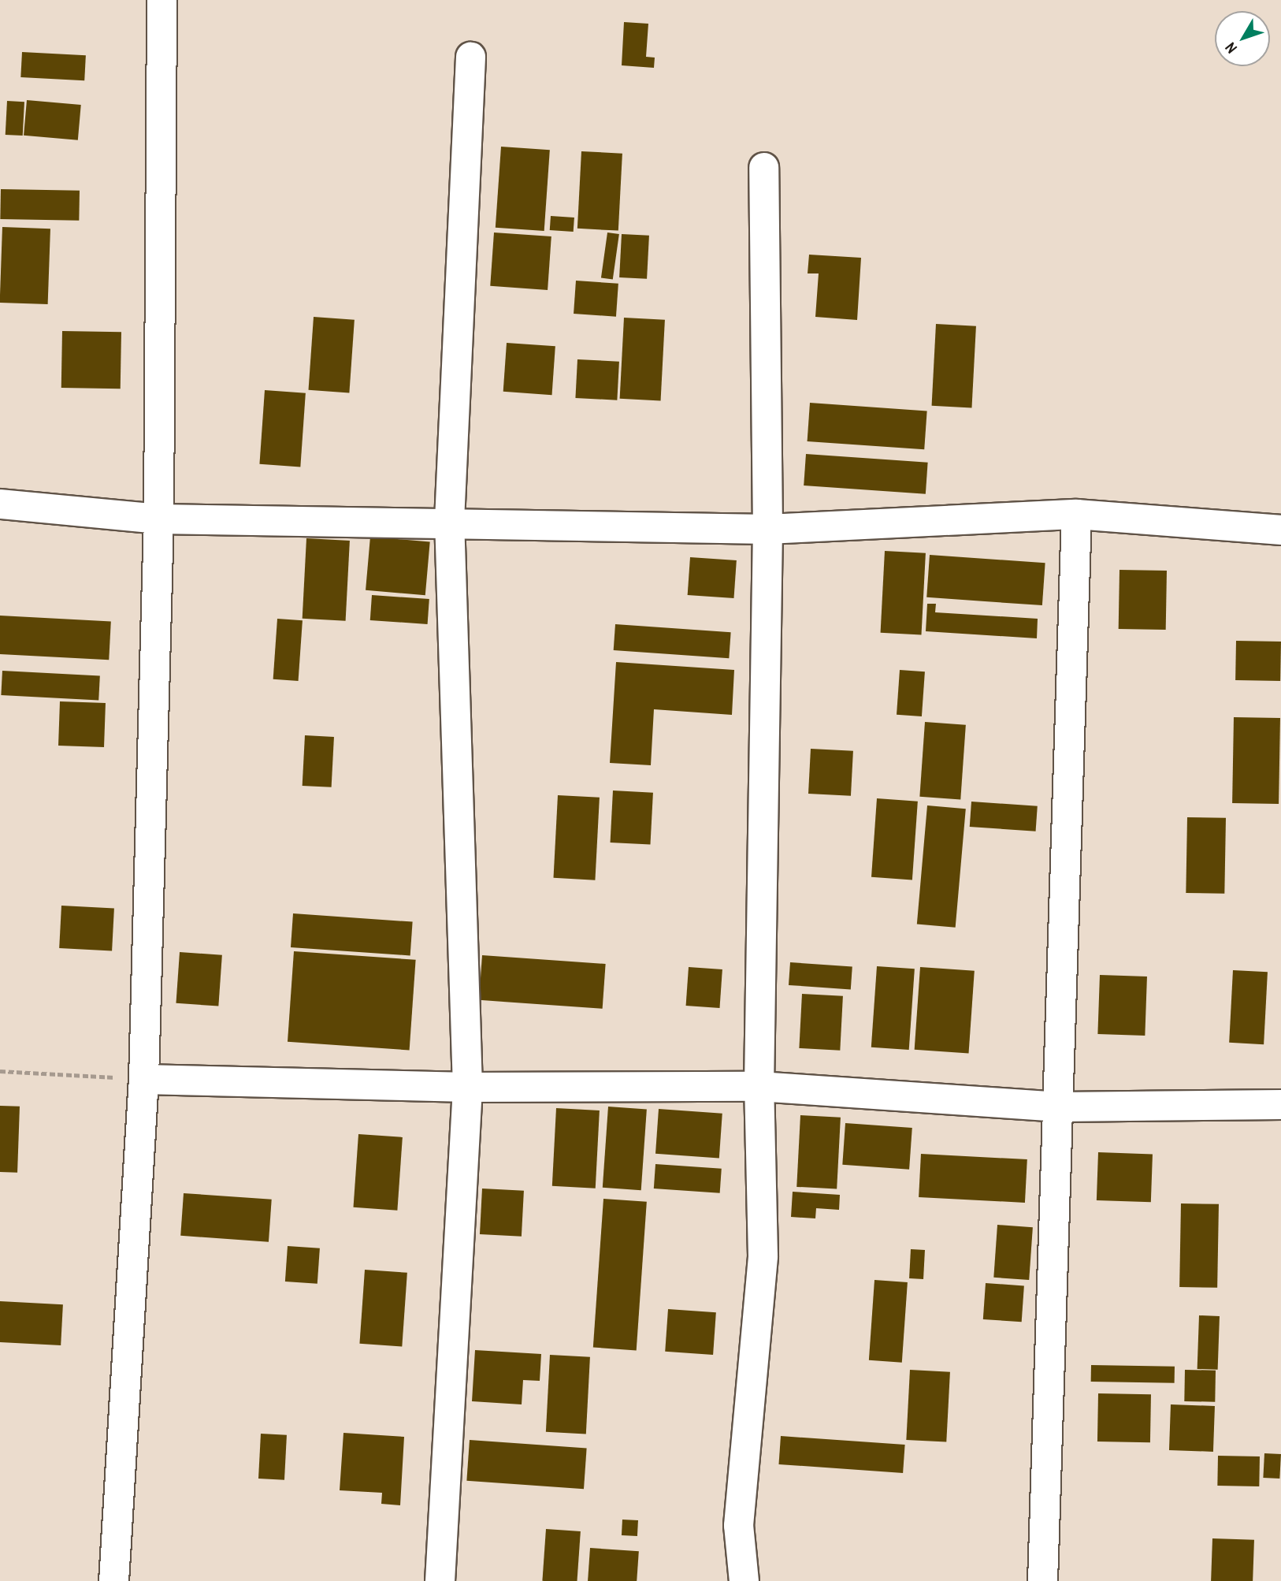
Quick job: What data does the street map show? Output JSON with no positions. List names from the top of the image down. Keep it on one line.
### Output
{"north":"bottom left"}
